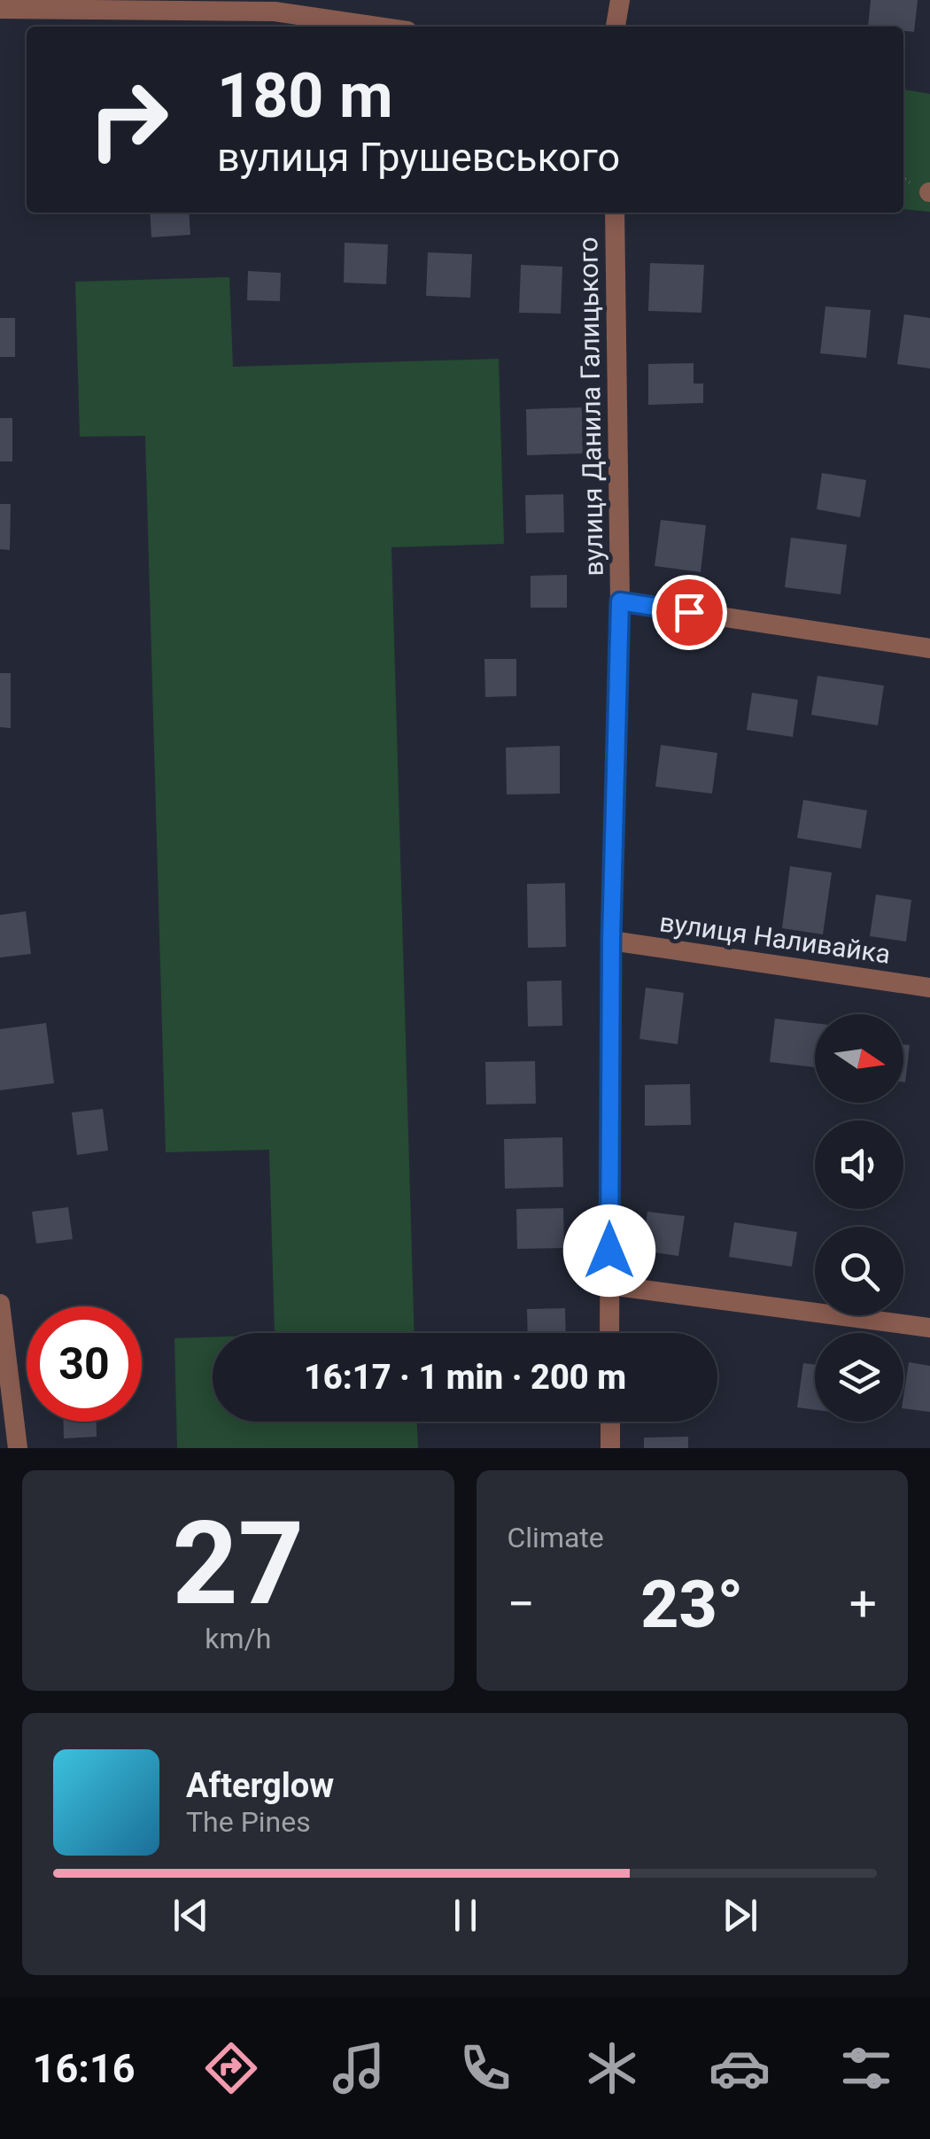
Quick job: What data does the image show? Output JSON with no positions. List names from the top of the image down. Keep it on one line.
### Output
{"streets":{"street":["вулиця Данила Галицького","вулиця Наливайка"]},"crossings":[["вулиця Данила Галицького","вулиця Наливайка"]],"north":"right","page":{"turn":["180 m","вулиця Грушевського"],"limit":"30","trip":"16:17 · 1 min · 200 m","tile":[["27","km/h"],"Climate"],"heat":["−","23°","+"],"song":["Afterglow","The Pines"],"tabs":"16:16"}}
